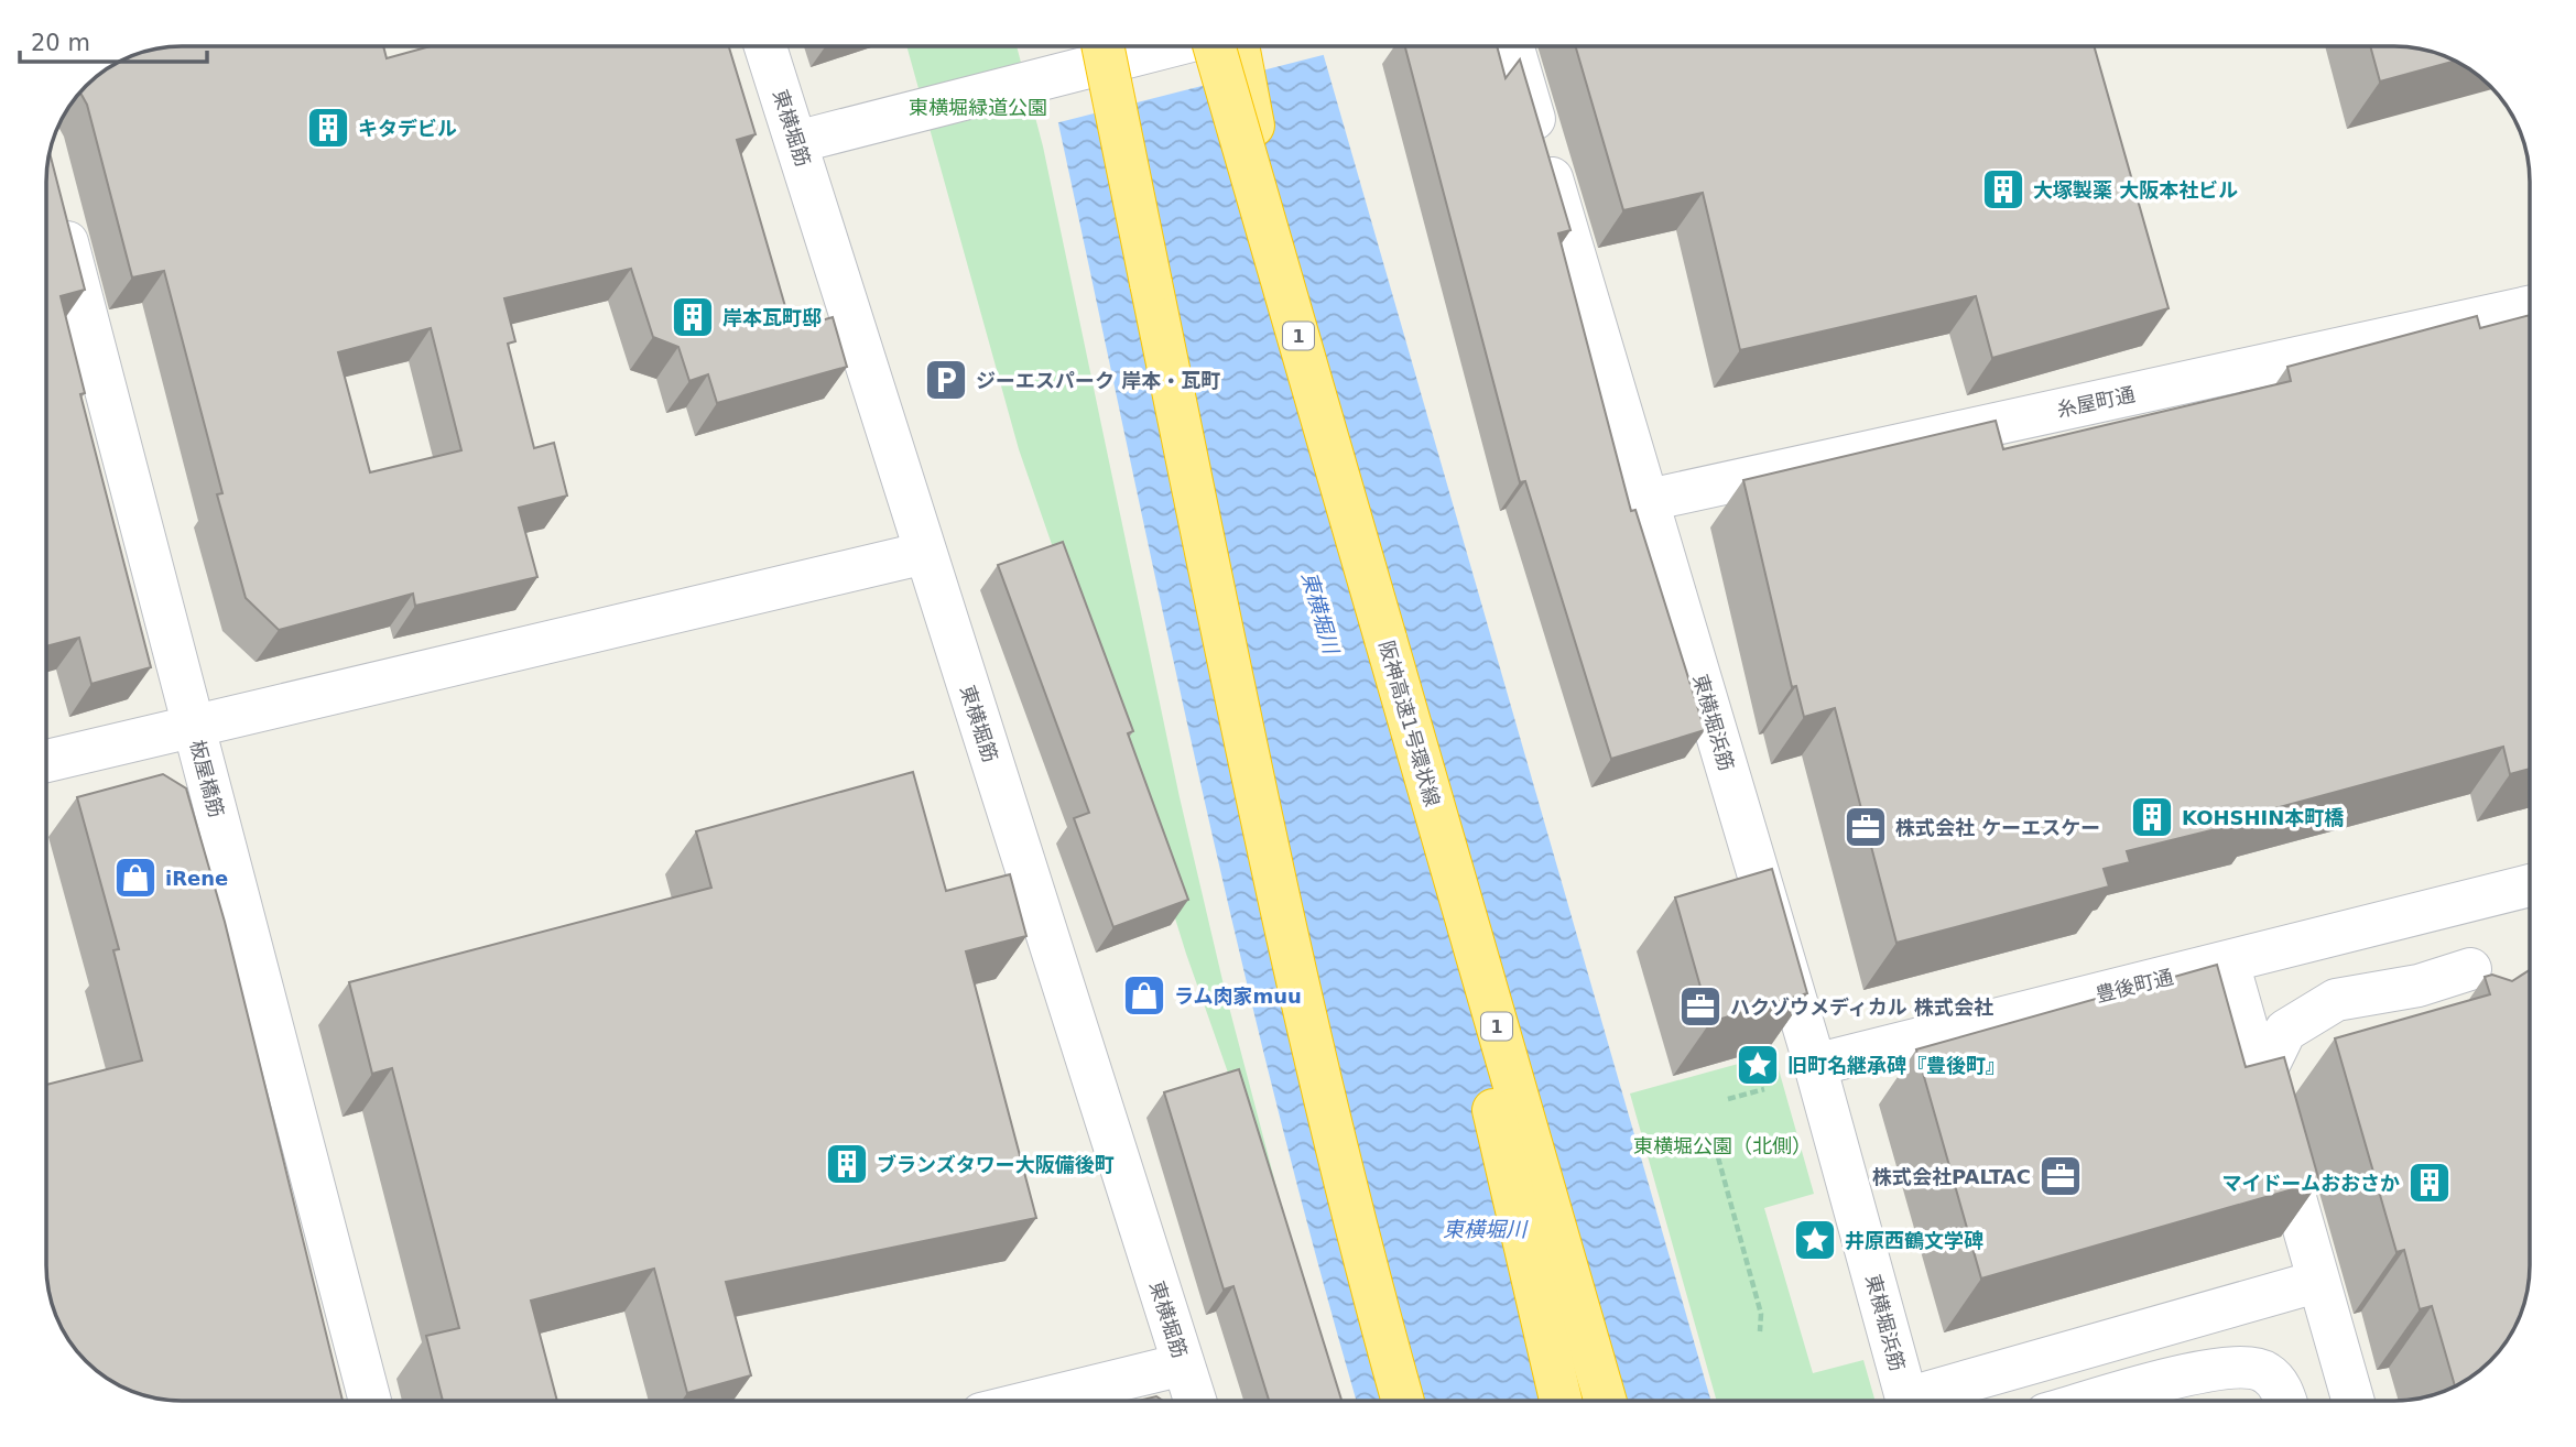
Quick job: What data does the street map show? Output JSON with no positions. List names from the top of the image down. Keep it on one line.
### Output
{"streets":{"highway":["1","阪神高速1号環状線"],"street":["東横堀筋","糸屋町通","東横堀浜筋","板屋橋筋","豊後町通"]},"crossings":[["糸屋町通","東横堀浜筋"],["東横堀浜筋","豊後町通"]],"water":["東横堀川"],"parks":["東横堀緑道公園","東横堀公園（北側）"],"places":{"building":["キタデビル","大塚製薬 大阪本社ビル","岸本瓦町邸","KOHSHIN本町橋","ブランズタワー大阪備後町","マイドームおおさか"],"parking":["ジーエスパーク 岸本・瓦町"],"office":["株式会社 ケーエスケー","ハクゾウメディカル 株式会社","株式会社PALTAC"],"shop":["iRene","ラム肉家muu"],"place":["旧町名継承碑『豊後町』","井原西鶴文学碑"]},"scale_bar":"20 m"}
